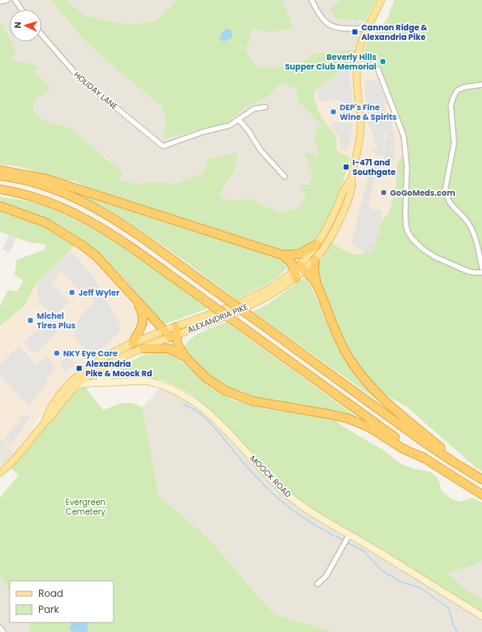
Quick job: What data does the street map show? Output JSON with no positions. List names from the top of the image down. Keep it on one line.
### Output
{"streets":{"main road":["ALEXANDRIA PIKE","MOOCK ROAD"],"street":["HOLIDAY LANE"]},"crossings":[["ALEXANDRIA PIKE","MOOCK ROAD"]],"parks":["Evergreen Cemetery"],"places":{"transit":["Cannon Ridge & Alexandria Pike","I-471 and Southgate","Alexandria Pike & Moock Rd"],"other":["Beverly Hills Supper Club Memorial","DEP's Fine Wine & Spirits","GoGoMeds.com","Jeff Wyler","Michel Tires Plus","NKY Eye Care"]},"legend":["Road","Park"],"north":"left"}
